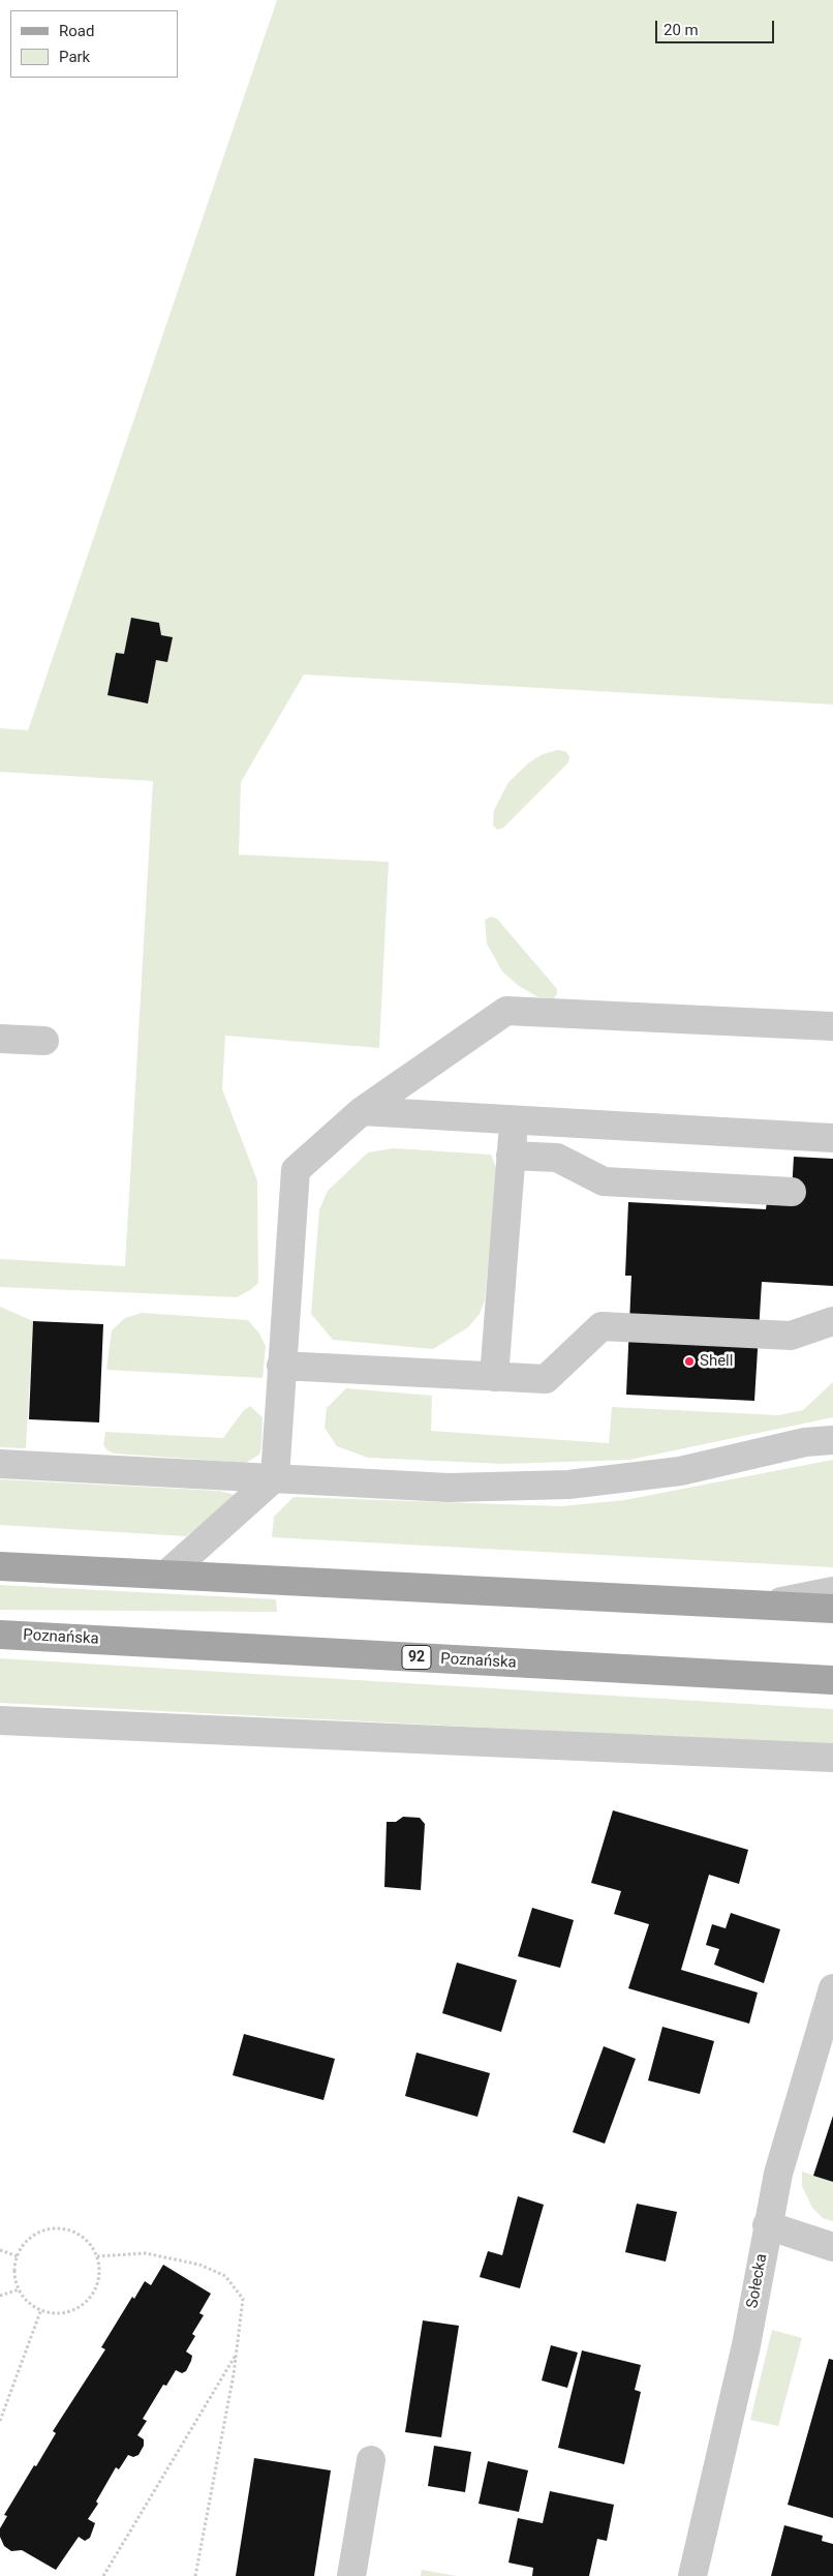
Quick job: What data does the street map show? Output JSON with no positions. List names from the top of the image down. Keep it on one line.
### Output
{"streets":{"main road":["Poznańska","92"],"street":["Sołecka"]},"places":["Shell"],"legend":["Road","Park"],"scale_bar":"20 m"}
